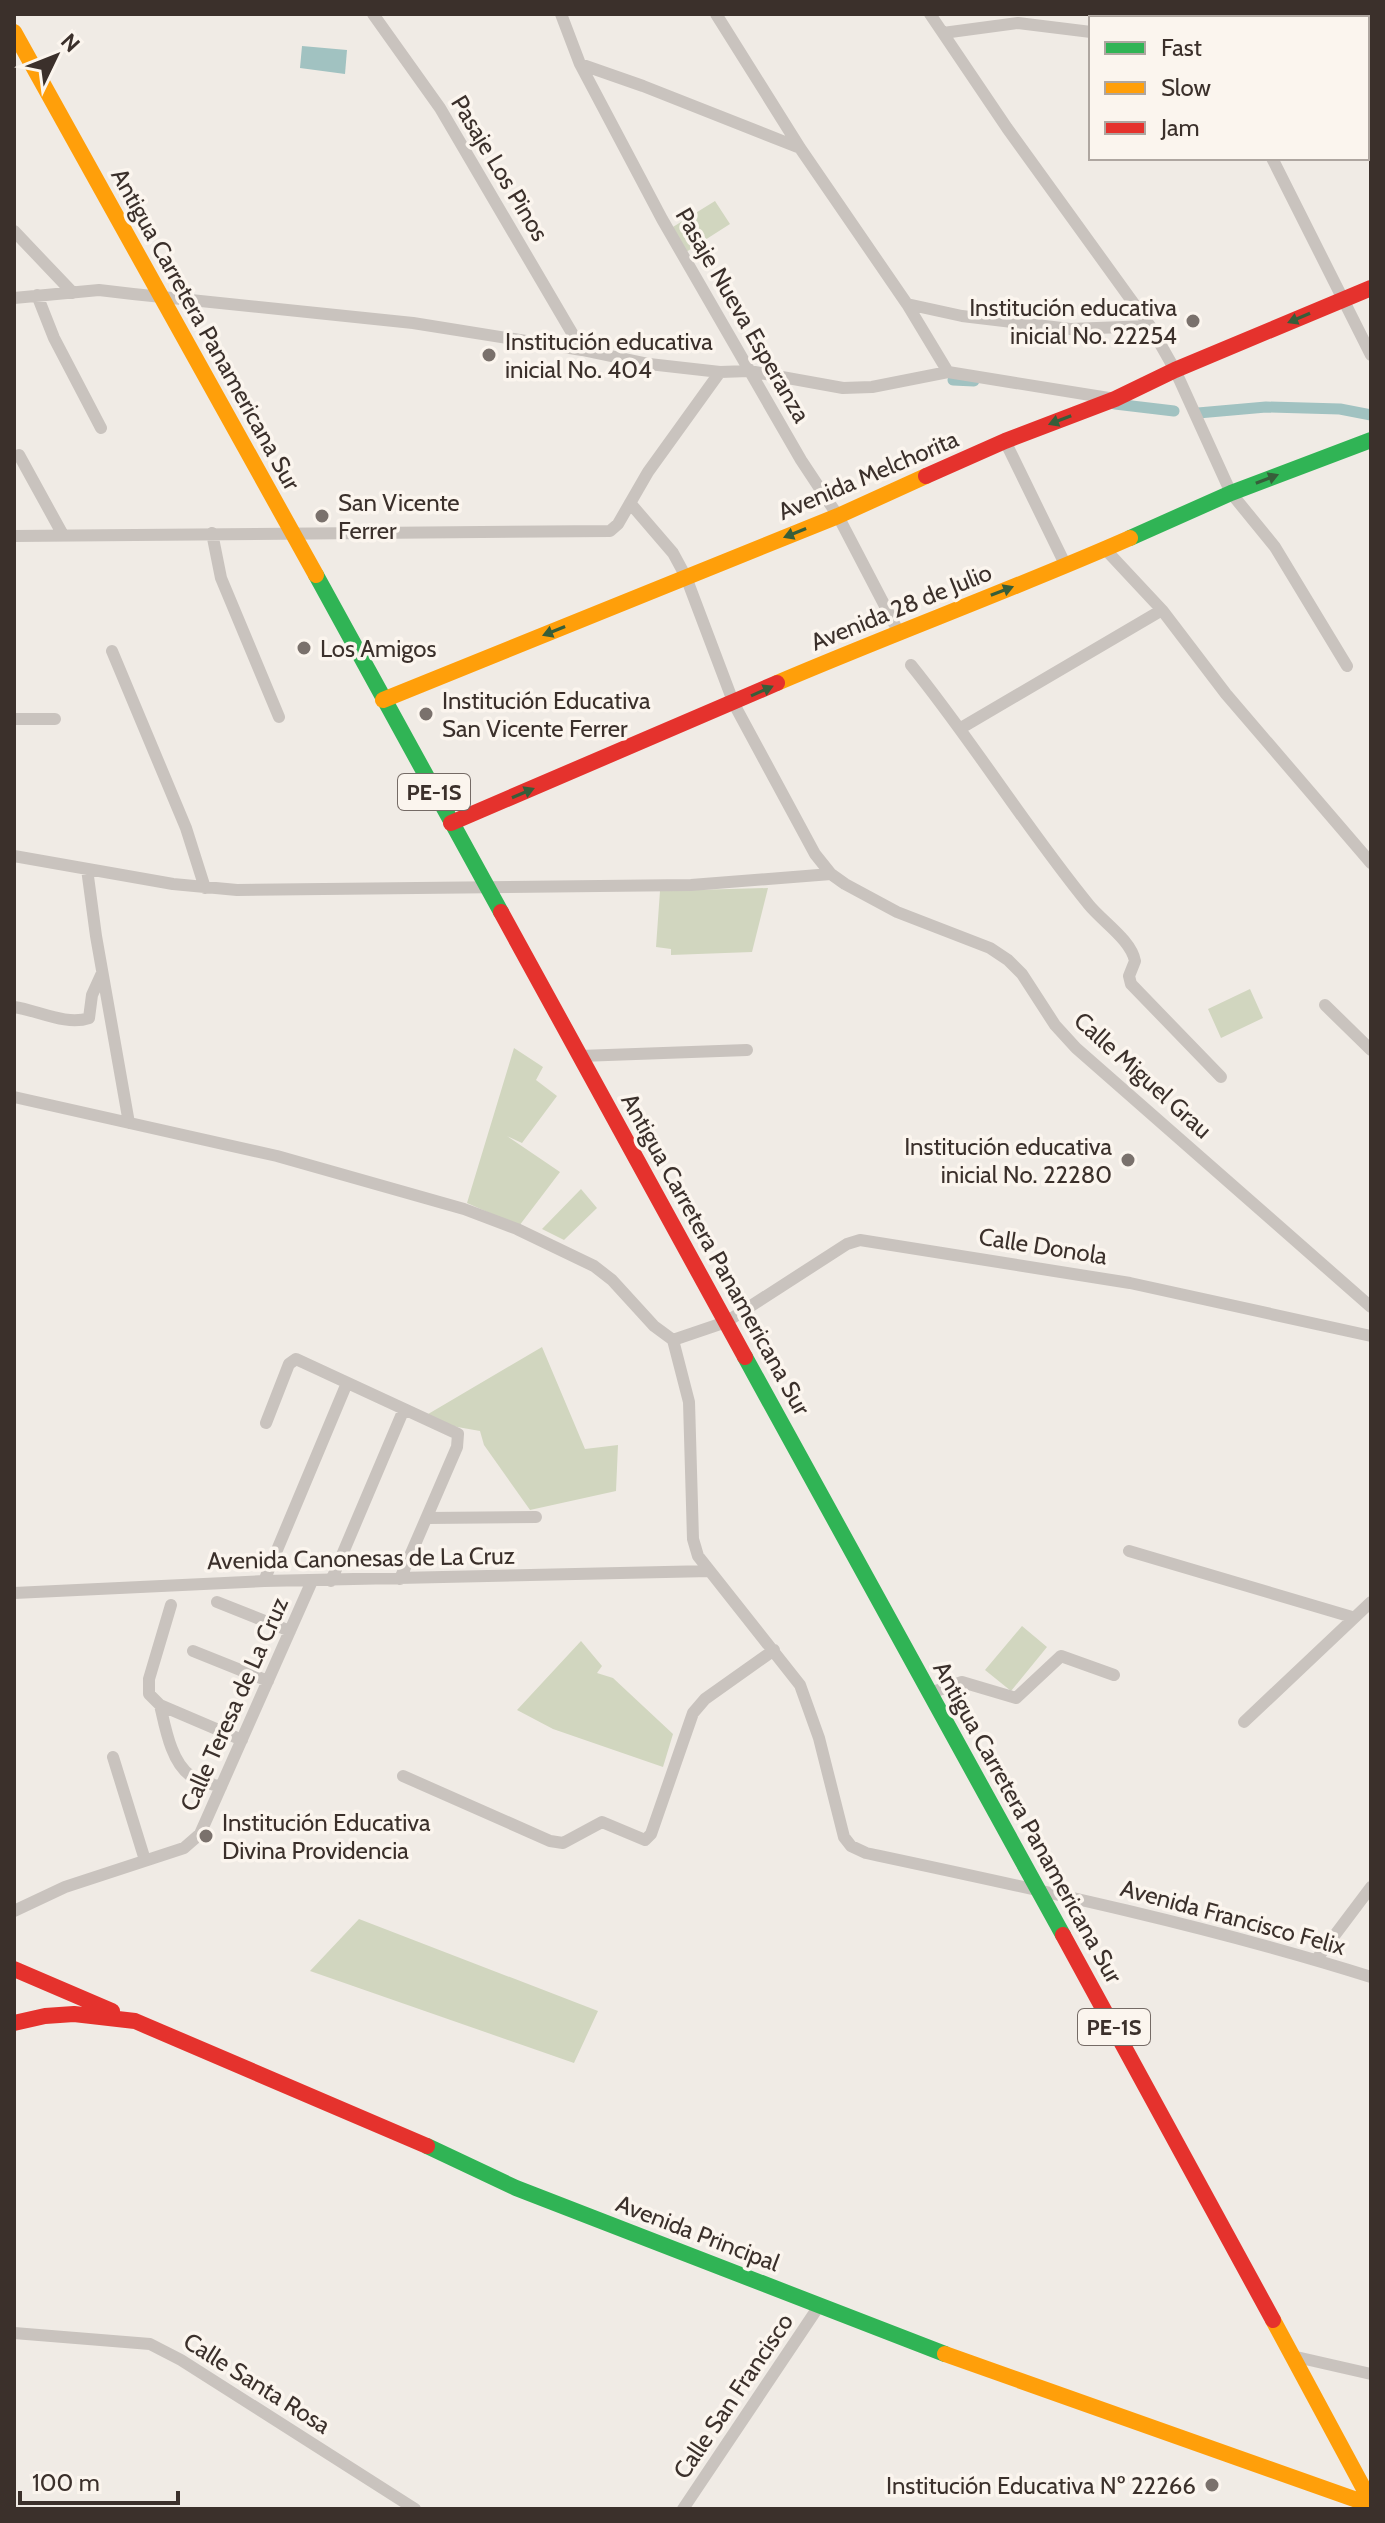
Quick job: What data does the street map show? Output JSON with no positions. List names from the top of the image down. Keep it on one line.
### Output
{"streets":{"main road":["Antigua Carretera Panamericana Sur","Avenida Melchorita","Avenida 28 de Julio","PE-1S","Avenida Principal"],"street":["Pasaje Los Pinos","Pasaje Nueva Esperanza","Calle Miguel Grau","Calle Donola","Avenida Canonesas de La Cruz","Calle Teresa de La Cruz","Avenida Francisco Felix","Calle Santa Rosa","Calle San Francisco"]},"crossings":[["Pasaje Nueva Esperanza","Avenida Melchorita"],["Pasaje Nueva Esperanza","Avenida 28 de Julio"],["Antigua Carretera Panamericana Sur","Avenida Melchorita"],["Antigua Carretera Panamericana Sur","Avenida 28 de Julio"],["Antigua Carretera Panamericana Sur","Calle Donola"],["Antigua Carretera Panamericana Sur","Avenida Francisco Felix"],["Antigua Carretera Panamericana Sur","Avenida Principal"],["Avenida Melchorita","Calle Miguel Grau"],["Avenida 28 de Julio","Calle Miguel Grau"],["Avenida Canonesas de La Cruz","Calle Teresa de La Cruz"],["Avenida Principal","Calle San Francisco"]],"one_way":["Avenida Melchorita","Avenida 28 de Julio"],"places":["Institución educativa inicial No. 22254","Institución educativa inicial No. 404","San Vicente Ferrer","Los Amigos","Institución Educativa San Vicente Ferrer","Institución educativa inicial No. 22280","Institución Educativa Divina Providencia","Institución Educativa Nº 22266"],"legend":["Fast","Slow","Jam"],"scale_bar":"100 m","north":"top right"}
